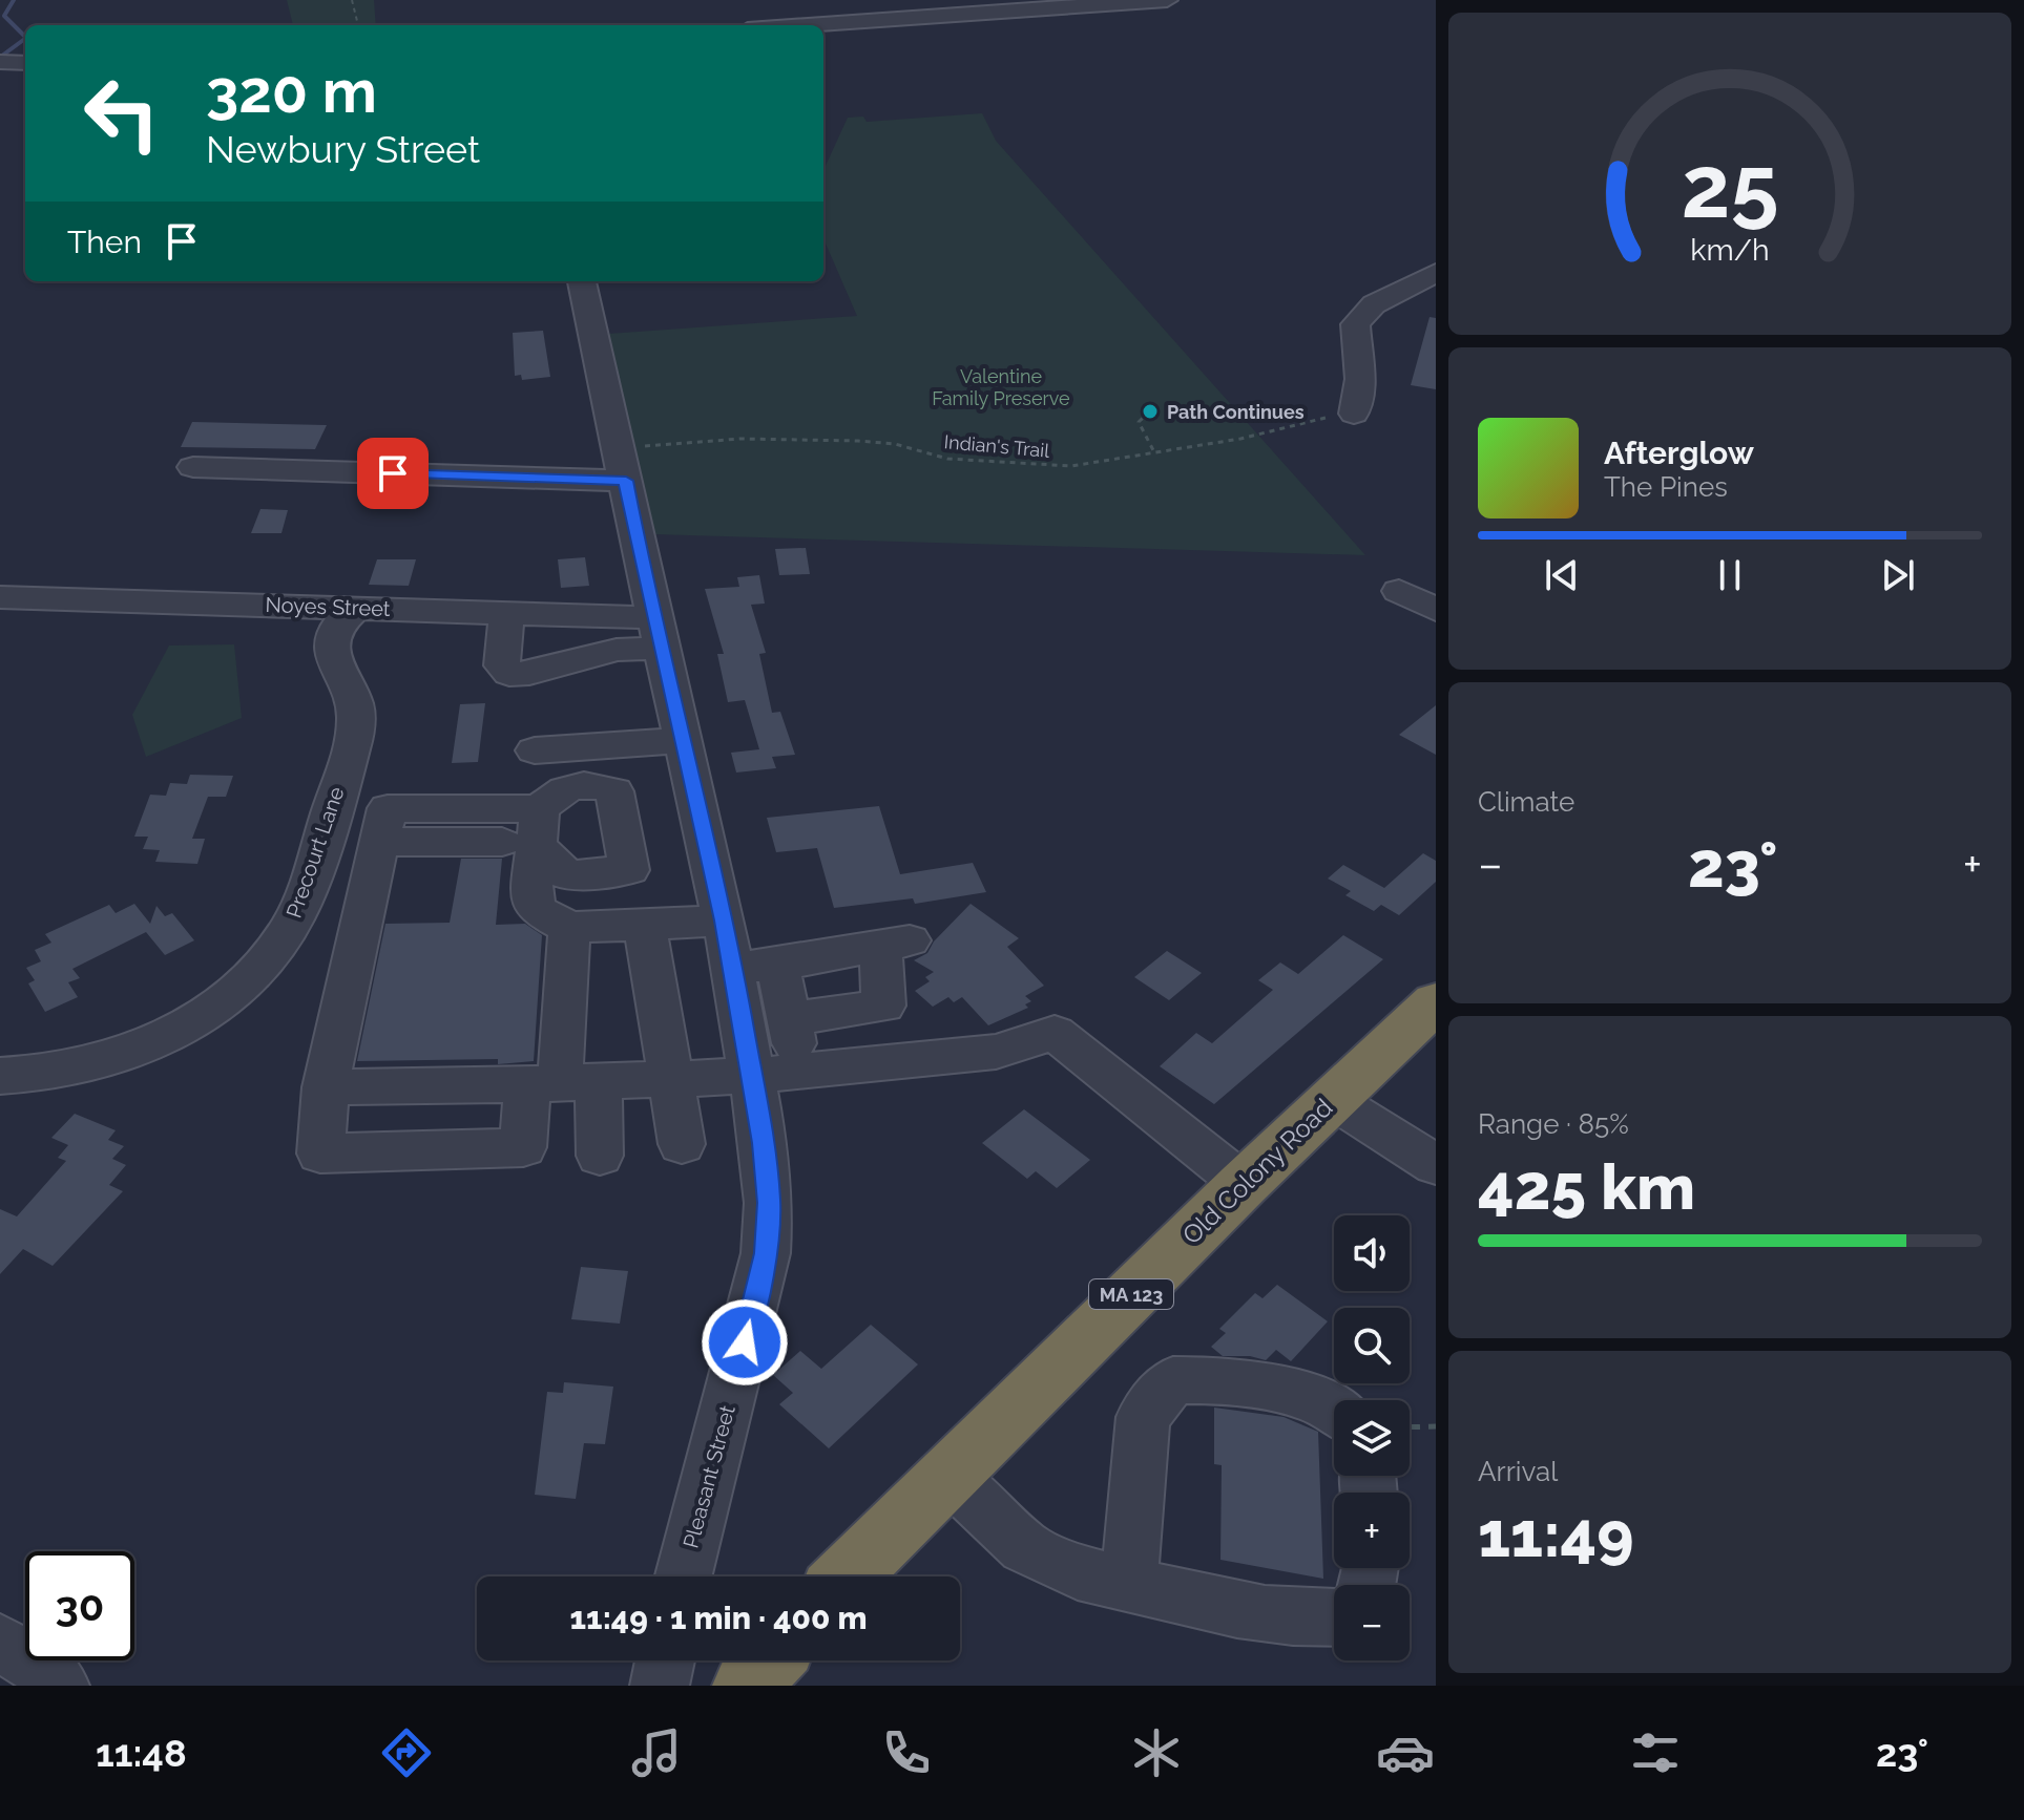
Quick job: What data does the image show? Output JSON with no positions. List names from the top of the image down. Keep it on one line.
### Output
{"streets":{"highway":["Old Colony Road","MA 123"],"street":["Noyes Street","Precourt Lane","Pleasant Street"],"path":["Indian's Trail"]},"crossings":[["Indian's Trail","Pleasant Street"],["Noyes Street","Precourt Lane"],["Noyes Street","Pleasant Street"]],"parks":["Valentine Family Preserve"],"places":["Path Continues"],"page":{"turn":["320 m","Newbury Street"],"then":"Then","song":["Afterglow","The Pines"],"tile":["Climate",["Range · 85%","425 km"],["Arrival","11:49"]],"heat":["−","23°","+"],"map_buttons":["+","−"],"limit":"30","trip":"11:49 · 1 min · 400 m","tabs":["11:48","23°"],"gauge":["25","km/h"]}}
